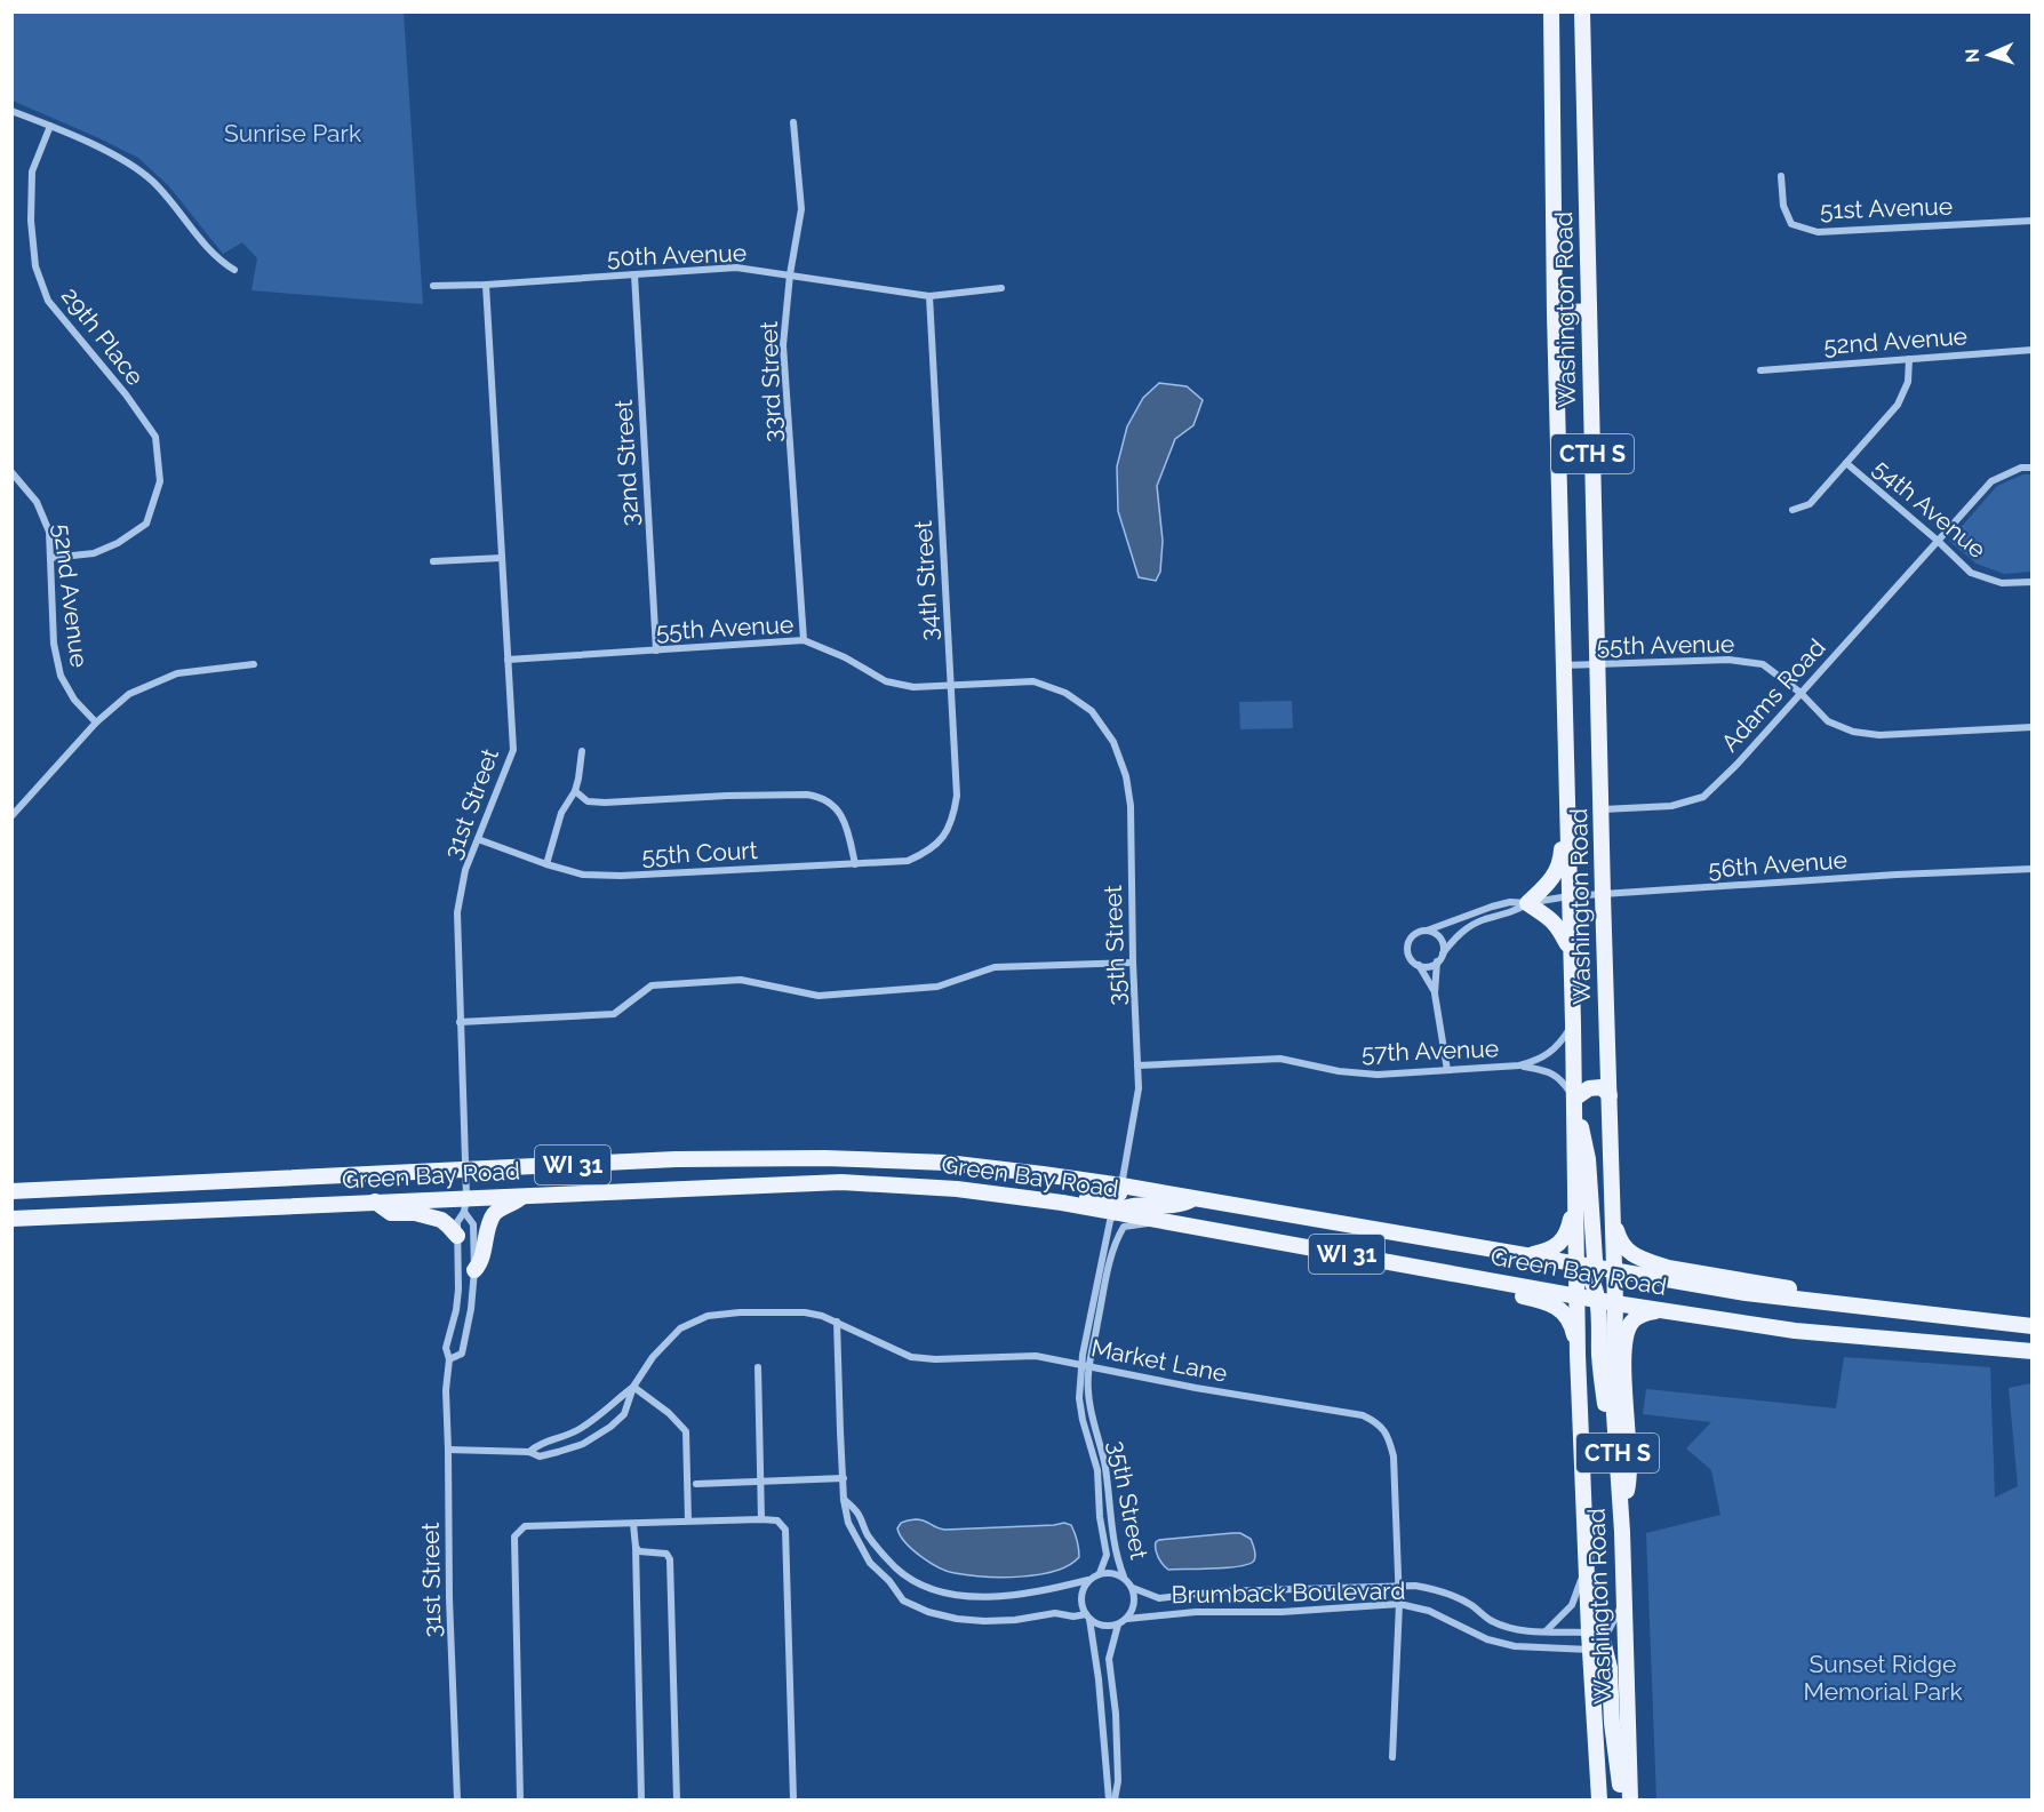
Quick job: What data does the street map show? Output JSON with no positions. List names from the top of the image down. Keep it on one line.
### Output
{"streets":{"main road":["Washington Road","CTH S","WI 31","Green Bay Road"],"street":["51st Avenue","50th Avenue","29th Place","52nd Avenue","33rd Street","32nd Street","54th Avenue","34th Street","55th Avenue","Adams Road","31st Street","55th Court","56th Avenue","35th Street","57th Avenue","Market Lane","Brumback Boulevard"]},"crossings":[["50th Avenue","33rd Street"],["50th Avenue","32nd Street"],["50th Avenue","34th Street"],["50th Avenue","31st Street"],["Washington Road","55th Avenue"],["Washington Road","Adams Road"],["Washington Road","56th Avenue"],["Washington Road","57th Avenue"],["Washington Road","Green Bay Road"],["Washington Road","Brumback Boulevard"],["29th Place","52nd Avenue"],["33rd Street","55th Avenue"],["32nd Street","55th Avenue"],["54th Avenue","Adams Road"],["34th Street","55th Avenue"],["34th Street","55th Court"],["55th Avenue","Adams Road"],["55th Avenue","31st Street"],["55th Avenue","35th Street"],["31st Street","55th Court"],["31st Street","Green Bay Road"],["31st Street","Market Lane"],["56th Avenue","57th Avenue"],["35th Street","57th Avenue"],["35th Street","Green Bay Road"],["35th Street","Market Lane"],["35th Street","Brumback Boulevard"],["Market Lane","Brumback Boulevard"]],"parks":["Sunrise Park","Sunset Ridge Memorial Park"],"north":"left"}
